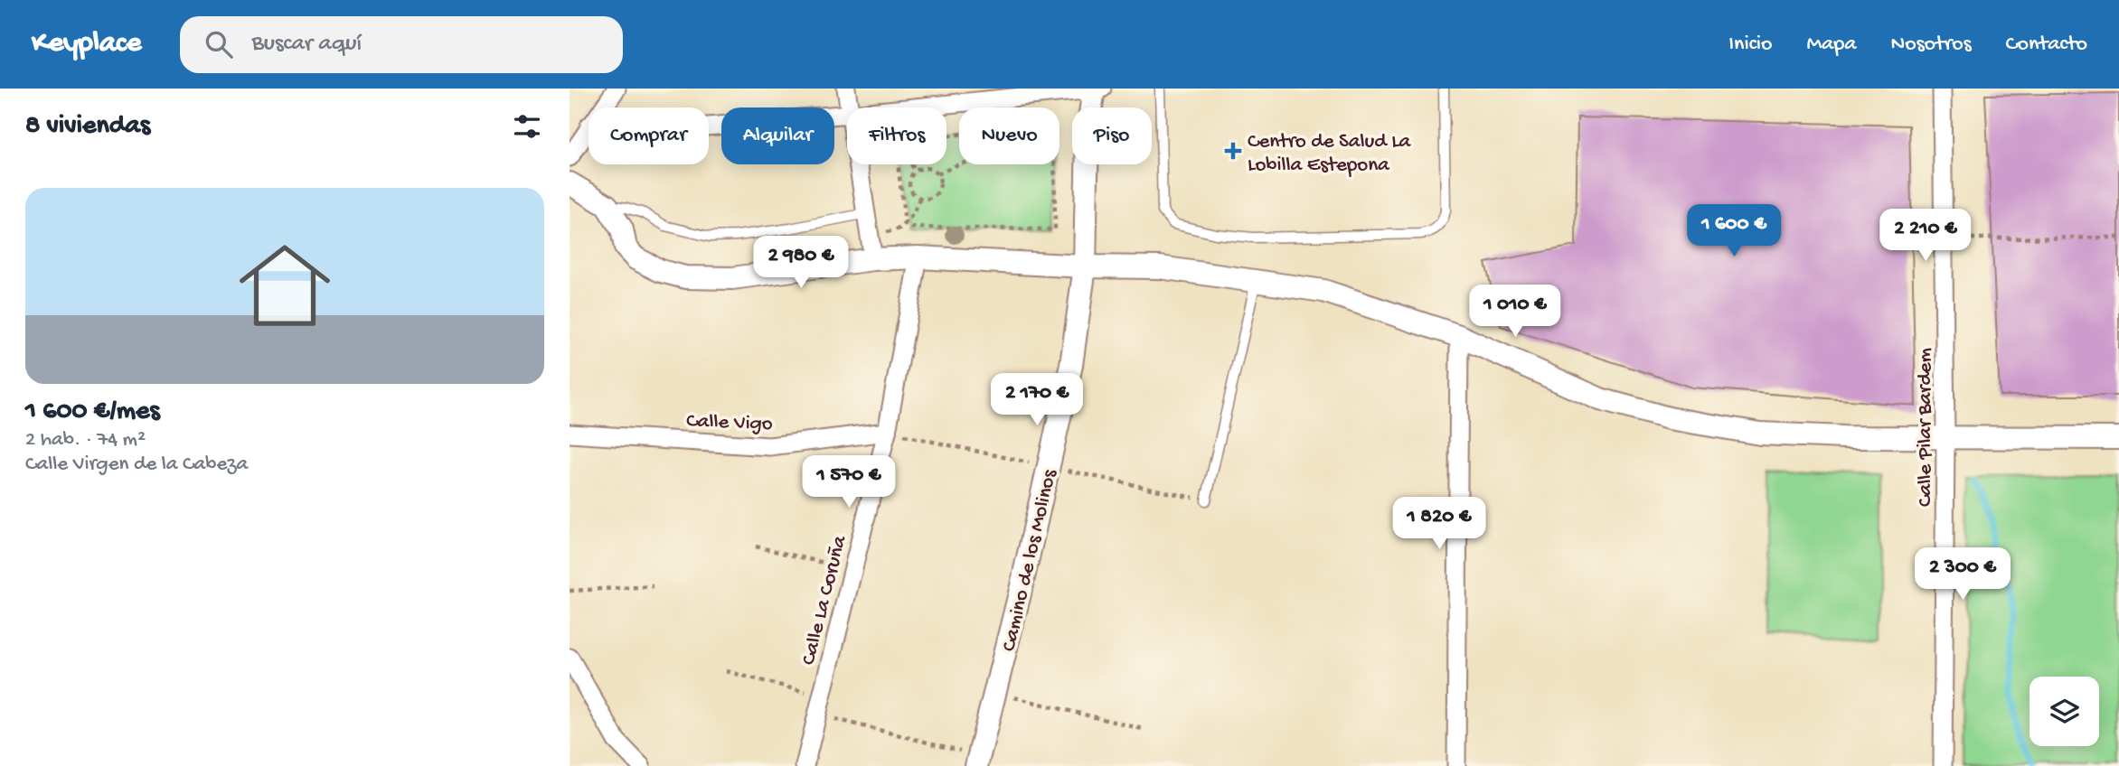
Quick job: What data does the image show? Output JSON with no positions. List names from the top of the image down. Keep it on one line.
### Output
{"streets":{"street":["Calle Vigo","Calle Pilar Bardem","Camino de los Molinos","Calle La Coruña"]},"crossings":[["Calle Vigo","Calle La Coruña"]],"places":{"health":["Centro de Salud La Lobilla Estepona"]},"page":{"header":"Keyplace","search":"Buscar aquí","nav":["Inicio","Mapa","Nosotros","Contacto"],"heading":"8 viviendas","chip":["Comprar","Alquilar","Filtros","Nuevo","Piso"],"list":[{"name":"1 600 €/mes","note":"2 hab. · 74 m² · Calle Virgen de la Cabeza"}],"price":["1 600 €","2 210 €","2 980 €","1 010 €","2 170 €","1 570 €","1 820 €","2 300 €"]}}
